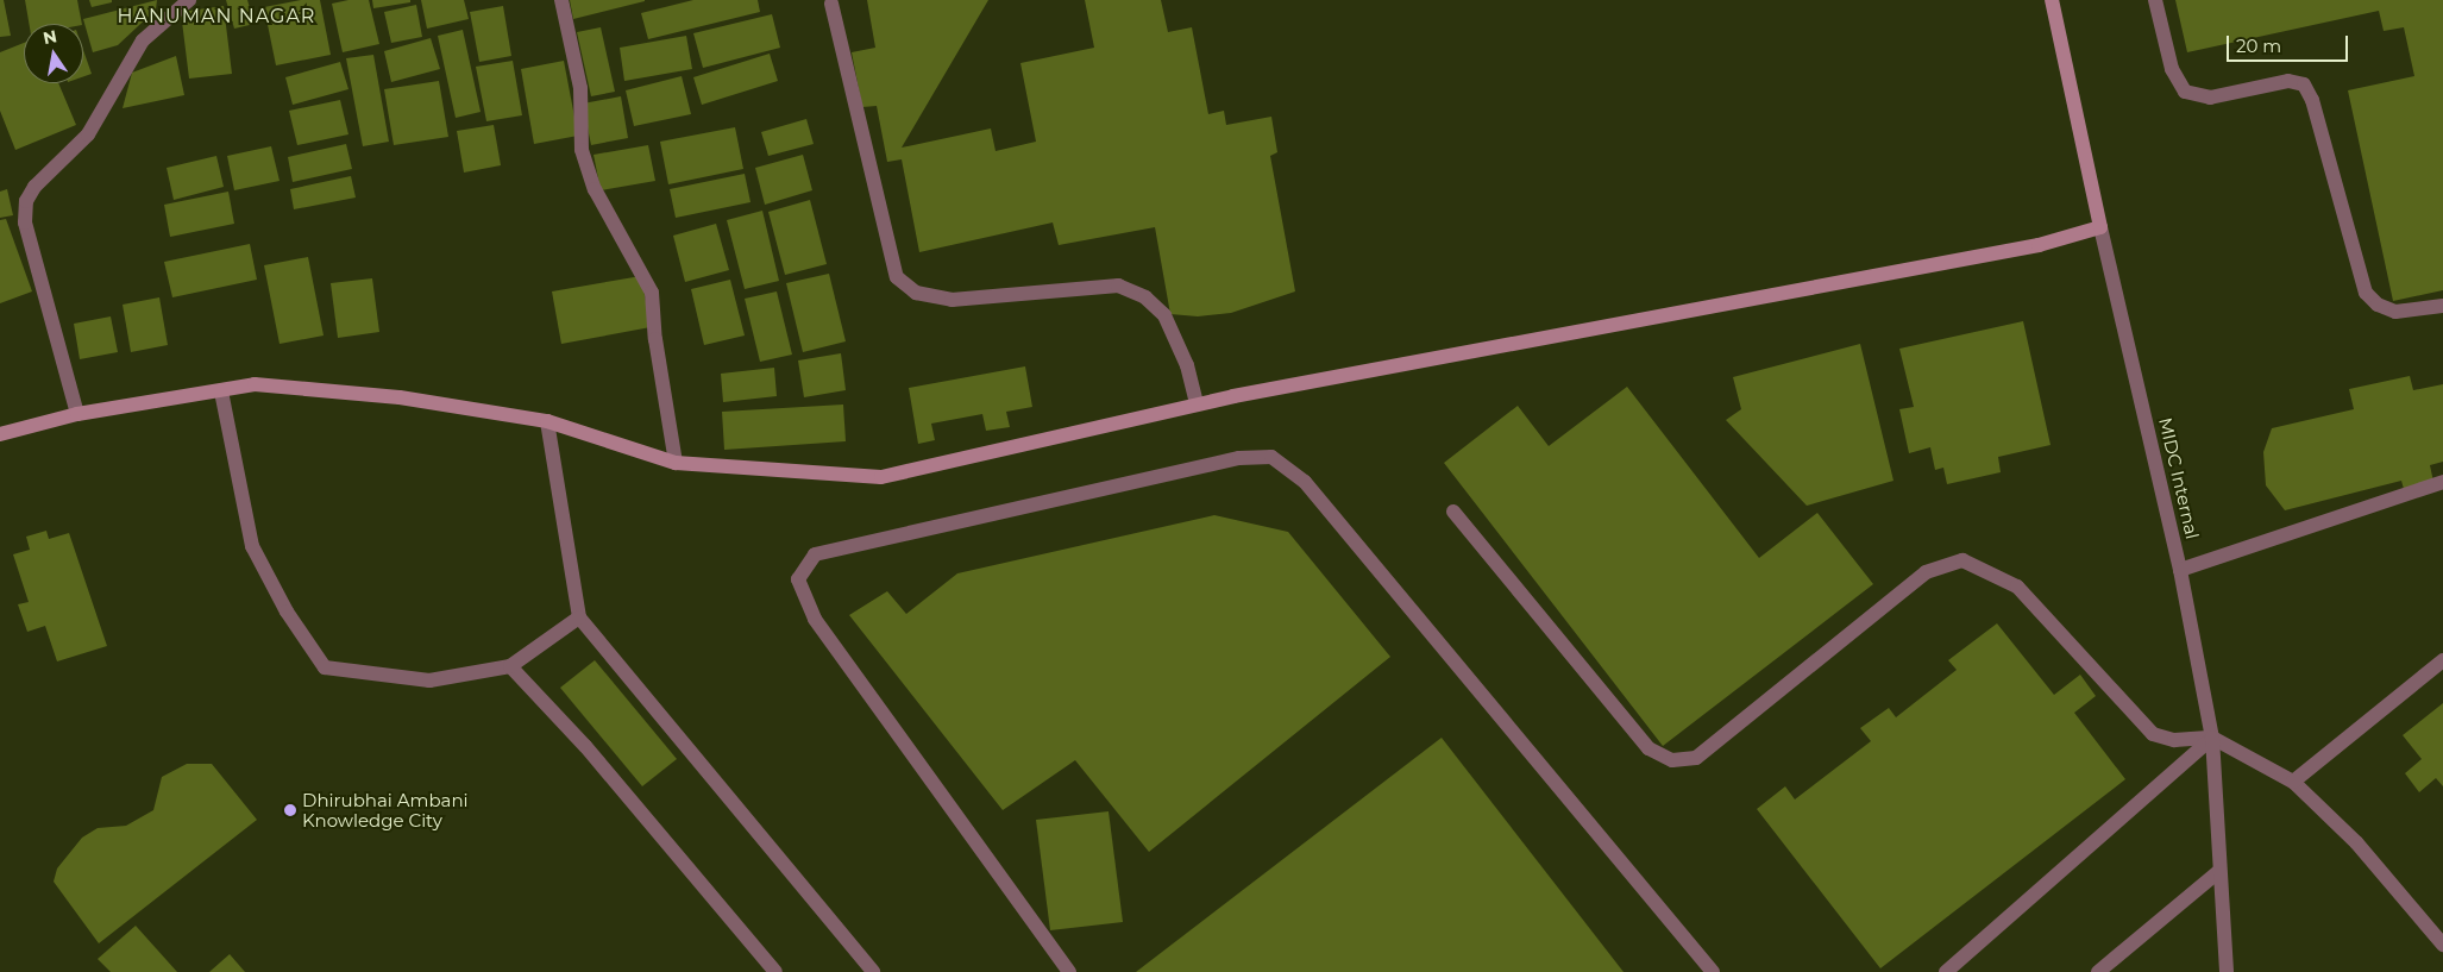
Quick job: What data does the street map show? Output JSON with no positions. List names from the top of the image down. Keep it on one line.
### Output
{"streets":{"street":["MIDC Internal"]},"districts":["HANUMAN NAGAR"],"places":["Dhirubhai Ambani Knowledge City"],"scale_bar":"20 m","north":"top"}
